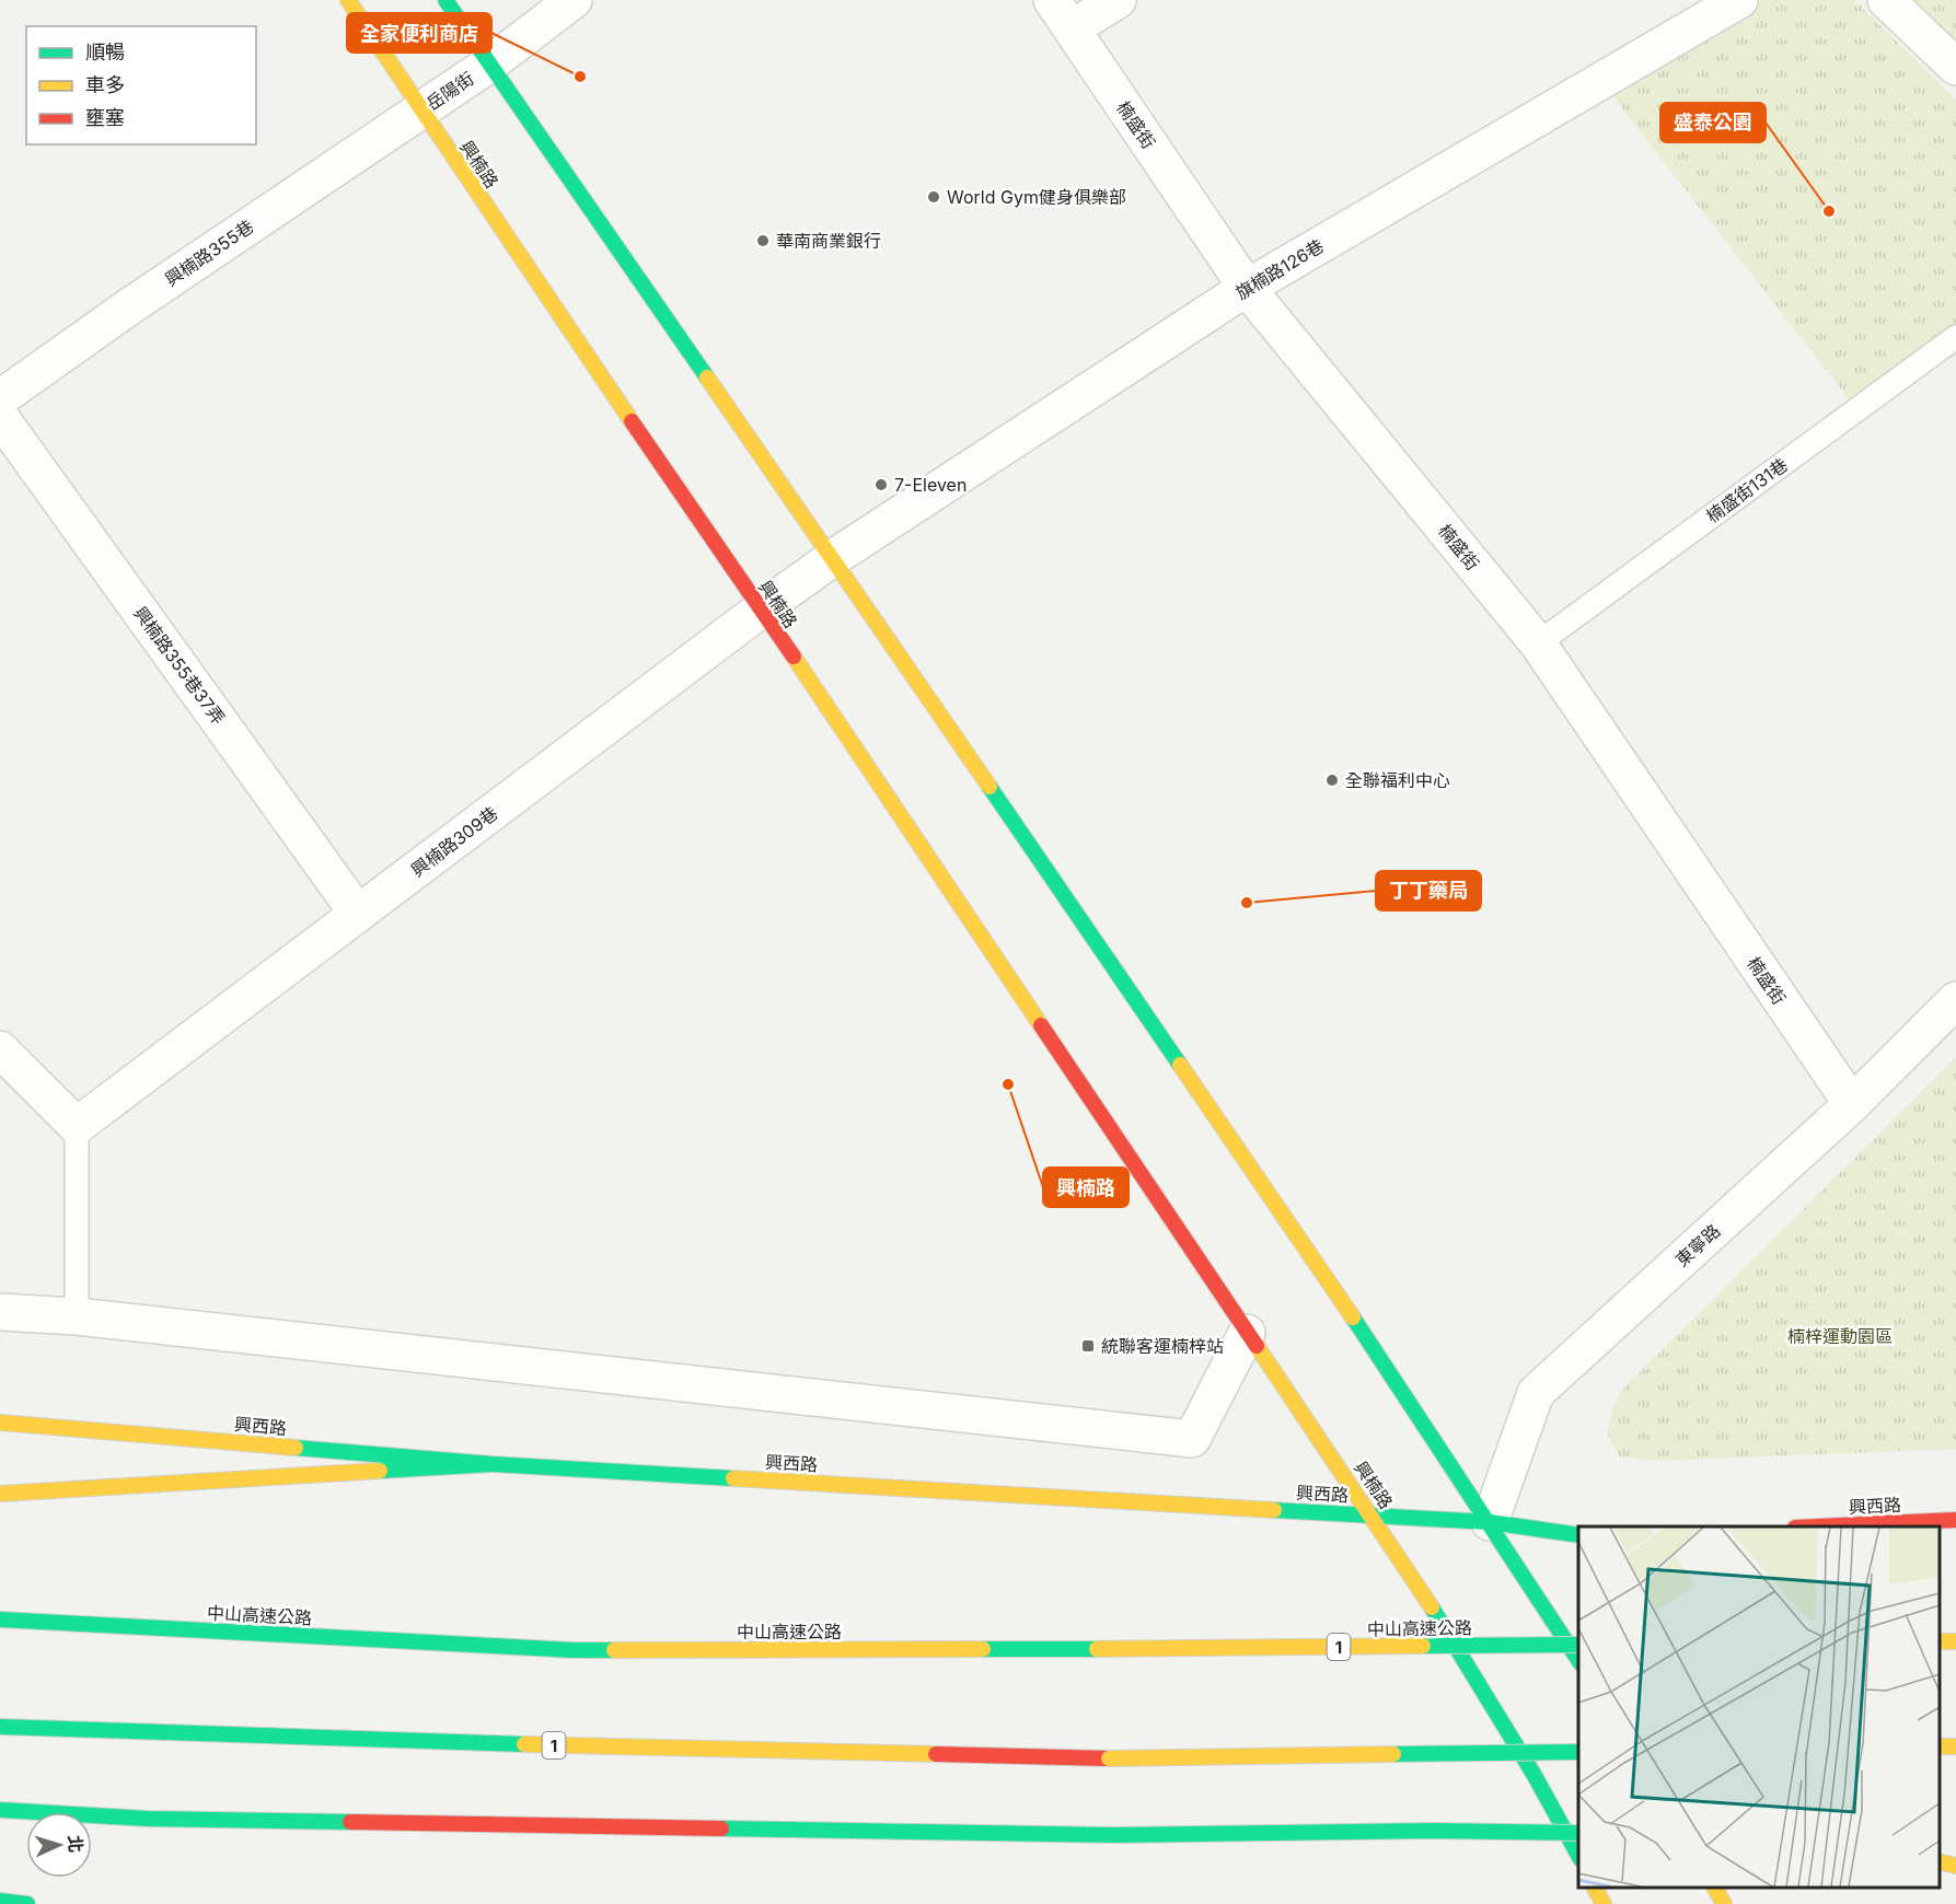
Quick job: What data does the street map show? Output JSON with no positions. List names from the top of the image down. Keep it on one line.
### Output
{"streets":{"main road":["興楠路","興西路","中山高速公路","1"],"street":["岳陽街","楠盛街","興楠路355巷","旗楠路126巷","興楠路355巷37弄","興楠路309巷","東寧路"],"lane":["楠盛街131巷"]},"crossings":[["岳陽街","興楠路"],["岳陽街","興楠路355巷"],["楠盛街","旗楠路126巷"],["楠盛街","楠盛街131巷"],["楠盛街","東寧路"],["興楠路","興楠路355巷"],["興楠路","興楠路309巷"],["興楠路","興西路"],["旗楠路126巷","興楠路309巷"],["興楠路355巷37弄","興楠路309巷"],["東寧路","興西路"]],"parks":["楠梓運動園區"],"places":{"other":["全家便利商店","World Gym健身俱樂部","盛泰公園","華南商業銀行","7-Eleven","全聯福利中心","丁丁藥局","興楠路"],"transit":["統聯客運楠梓站"]},"legend":["順暢","車多","壅塞"],"north":"right"}
